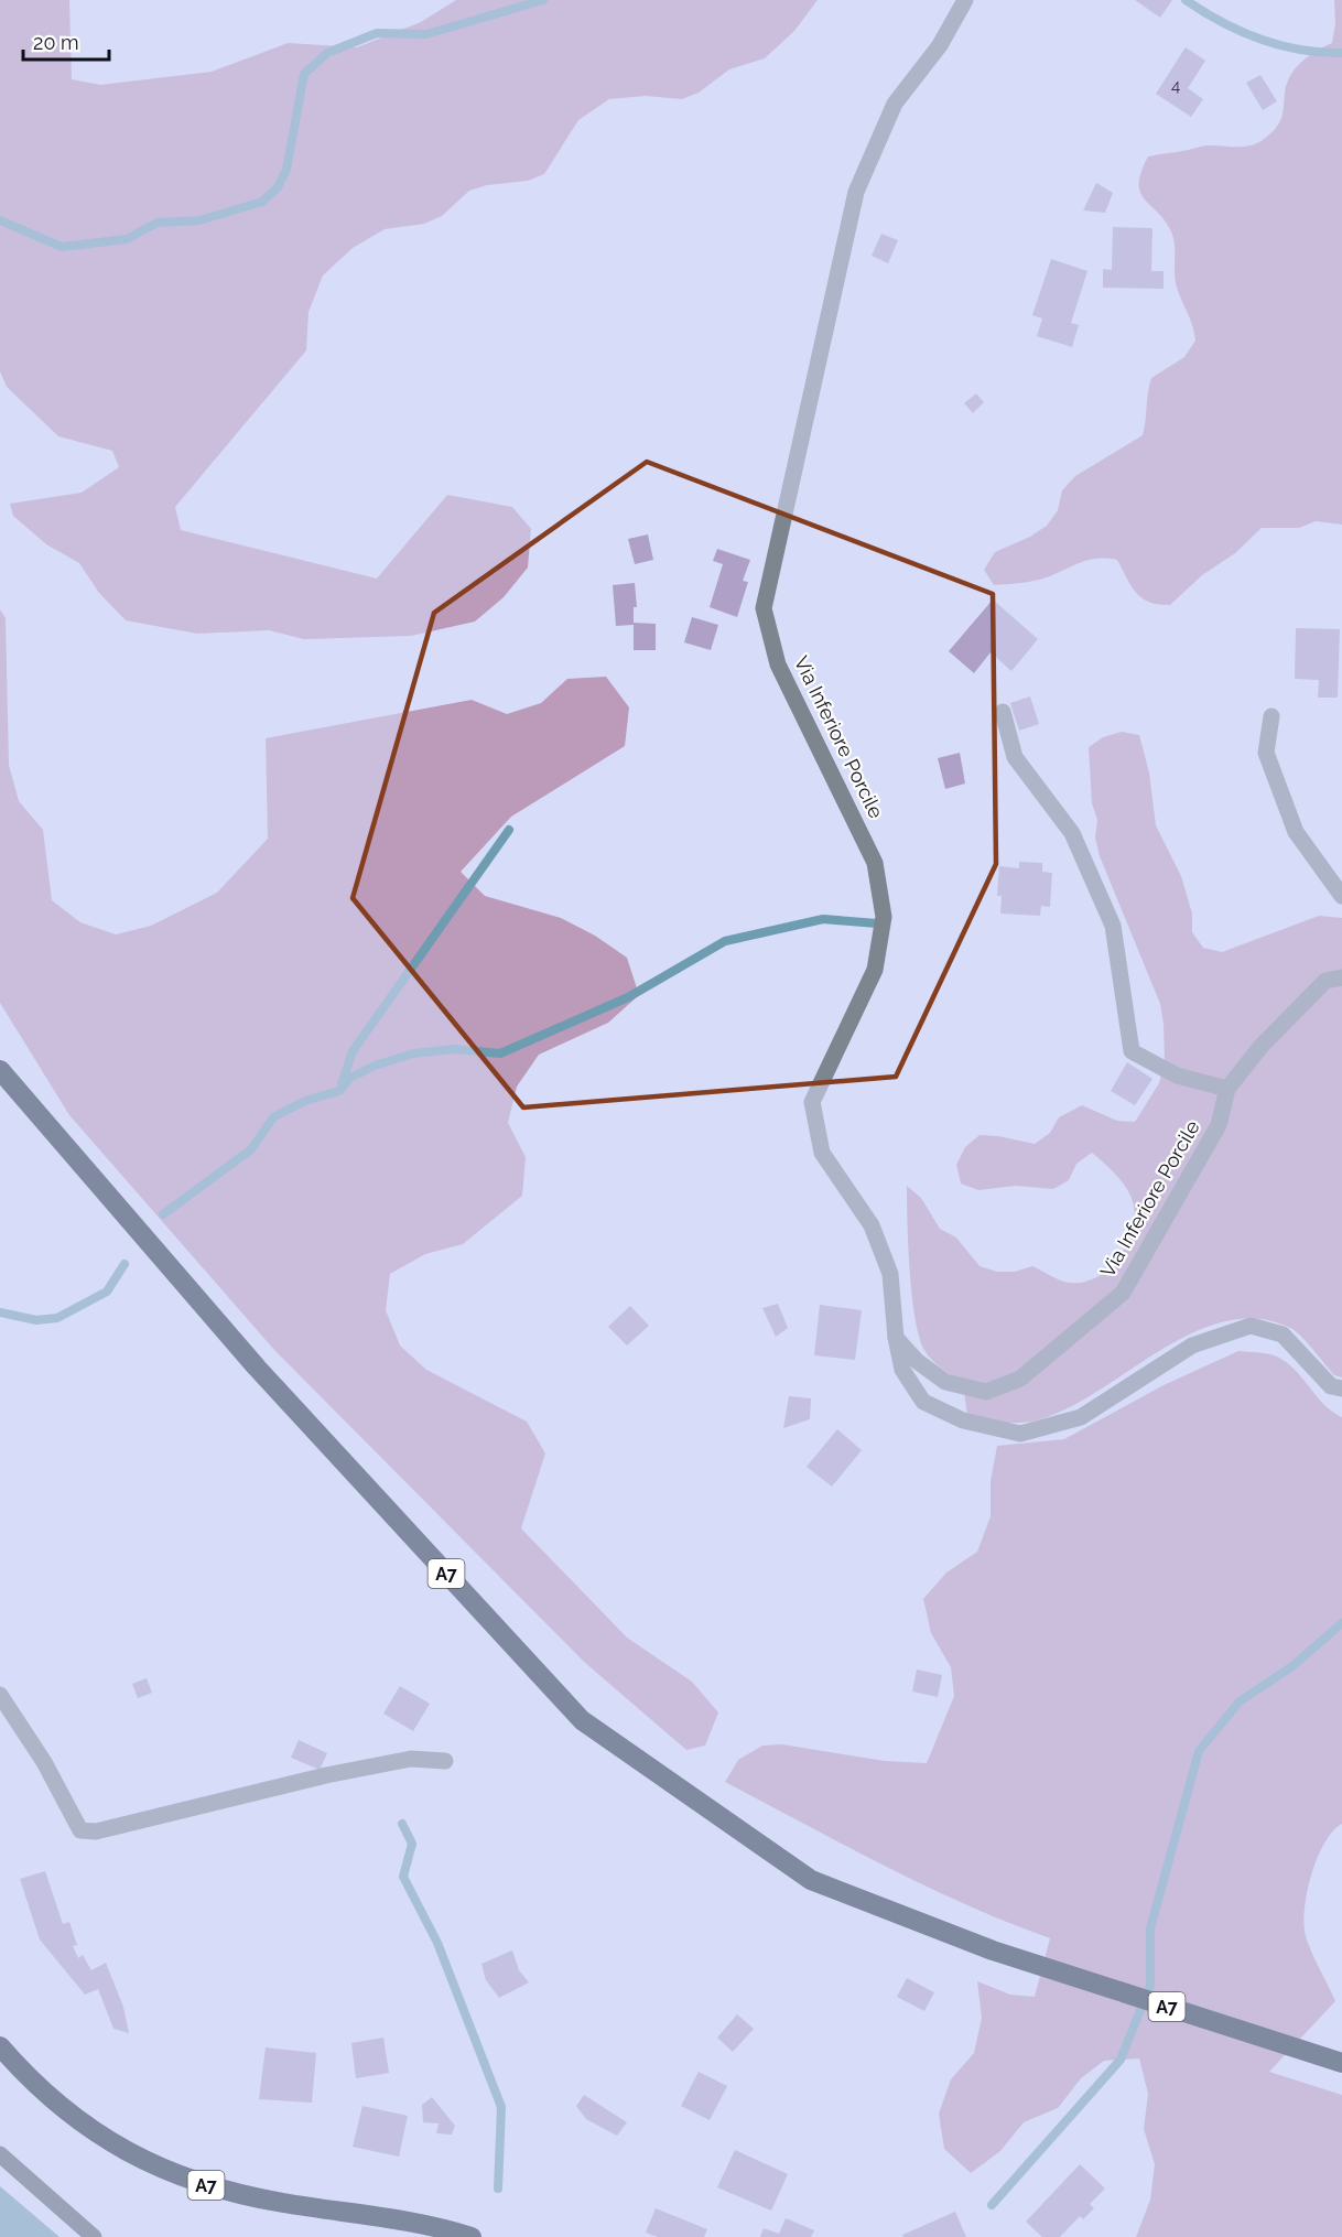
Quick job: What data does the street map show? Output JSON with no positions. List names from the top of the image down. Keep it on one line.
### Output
{"streets":{"highway":["A7"],"street":["Via Inferiore Porcile"]},"house_numbers":["4"],"scale_bar":"20 m"}
